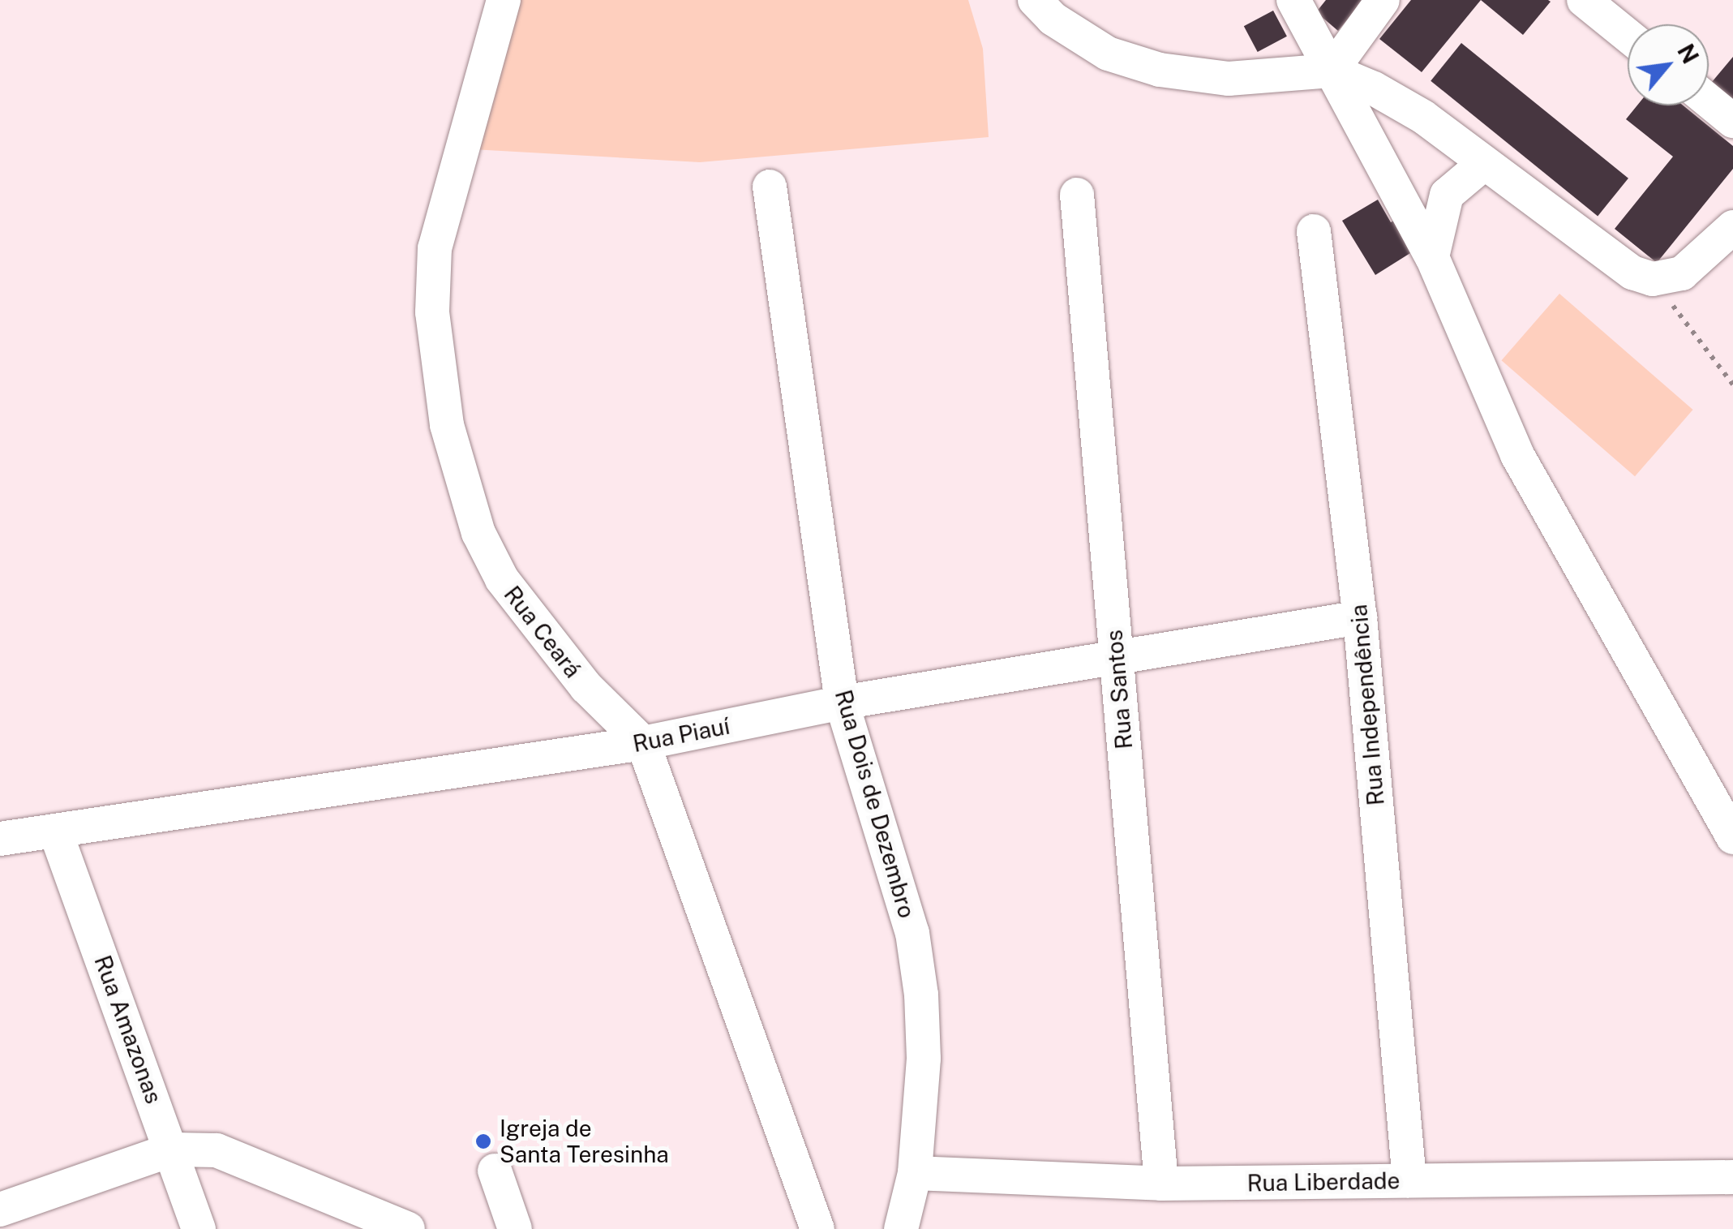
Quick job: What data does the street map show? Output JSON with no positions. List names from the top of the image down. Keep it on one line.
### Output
{"streets":{"street":["Rua Ceará","Rua Santos","Rua Independência","Rua Piauí","Rua Dois de Dezembro","Rua Amazonas","Rua Liberdade"]},"crossings":[["Rua Ceará","Rua Piauí"],["Rua Santos","Rua Piauí"],["Rua Santos","Rua Liberdade"],["Rua Independência","Rua Piauí"],["Rua Independência","Rua Liberdade"],["Rua Piauí","Rua Dois de Dezembro"],["Rua Piauí","Rua Amazonas"],["Rua Dois de Dezembro","Rua Liberdade"]],"places":["Igreja de Santa Teresinha"],"north":"top right"}
